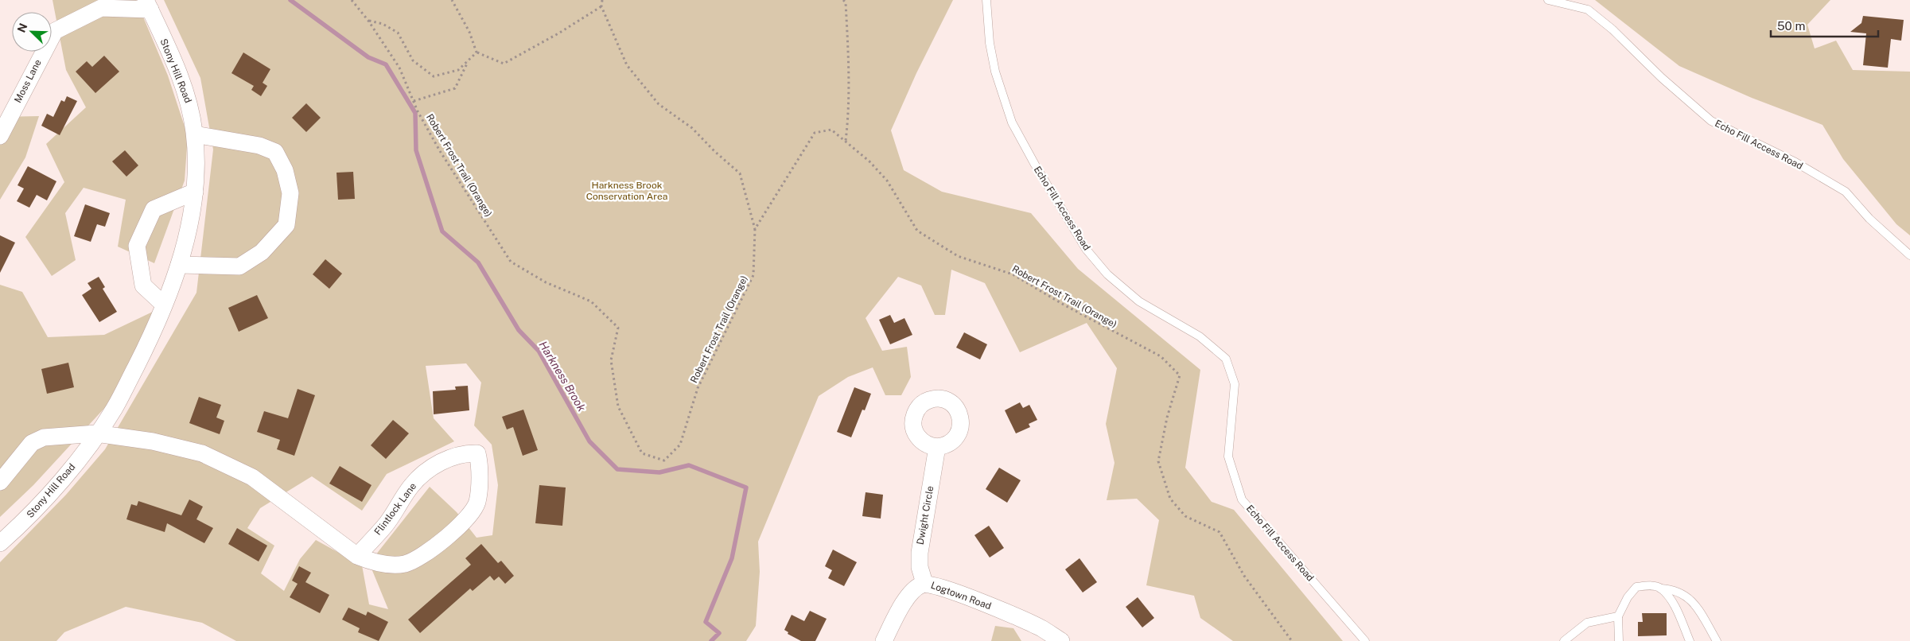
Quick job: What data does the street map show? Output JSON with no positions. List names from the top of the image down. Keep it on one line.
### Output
{"streets":{"street":["Stony Hill Road","Moss Lane","Flintlock Lane","Dwight Circle","Logtown Road"],"lane":["Echo Fill Access Road"],"path":["Robert Frost Trail (Orange)"]},"crossings":[["Stony Hill Road","Moss Lane"],["Stony Hill Road","Flintlock Lane"],["Dwight Circle","Logtown Road"]],"water":["Harkness Brook"],"parks":["Harkness Brook Conservation Area"],"scale_bar":"50 m","north":"top left"}
